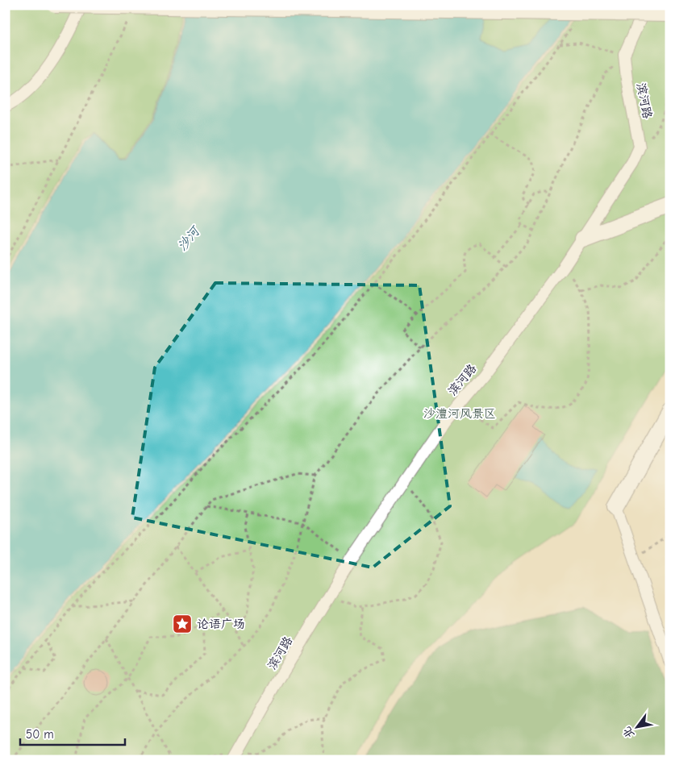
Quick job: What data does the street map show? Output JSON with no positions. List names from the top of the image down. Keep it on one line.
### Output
{"streets":{"street":["滨河路"]},"water":["沙河"],"parks":["沙澧河风景区"],"places":{"place":["论语广场"]},"scale_bar":"50 m","north":"bottom left"}
